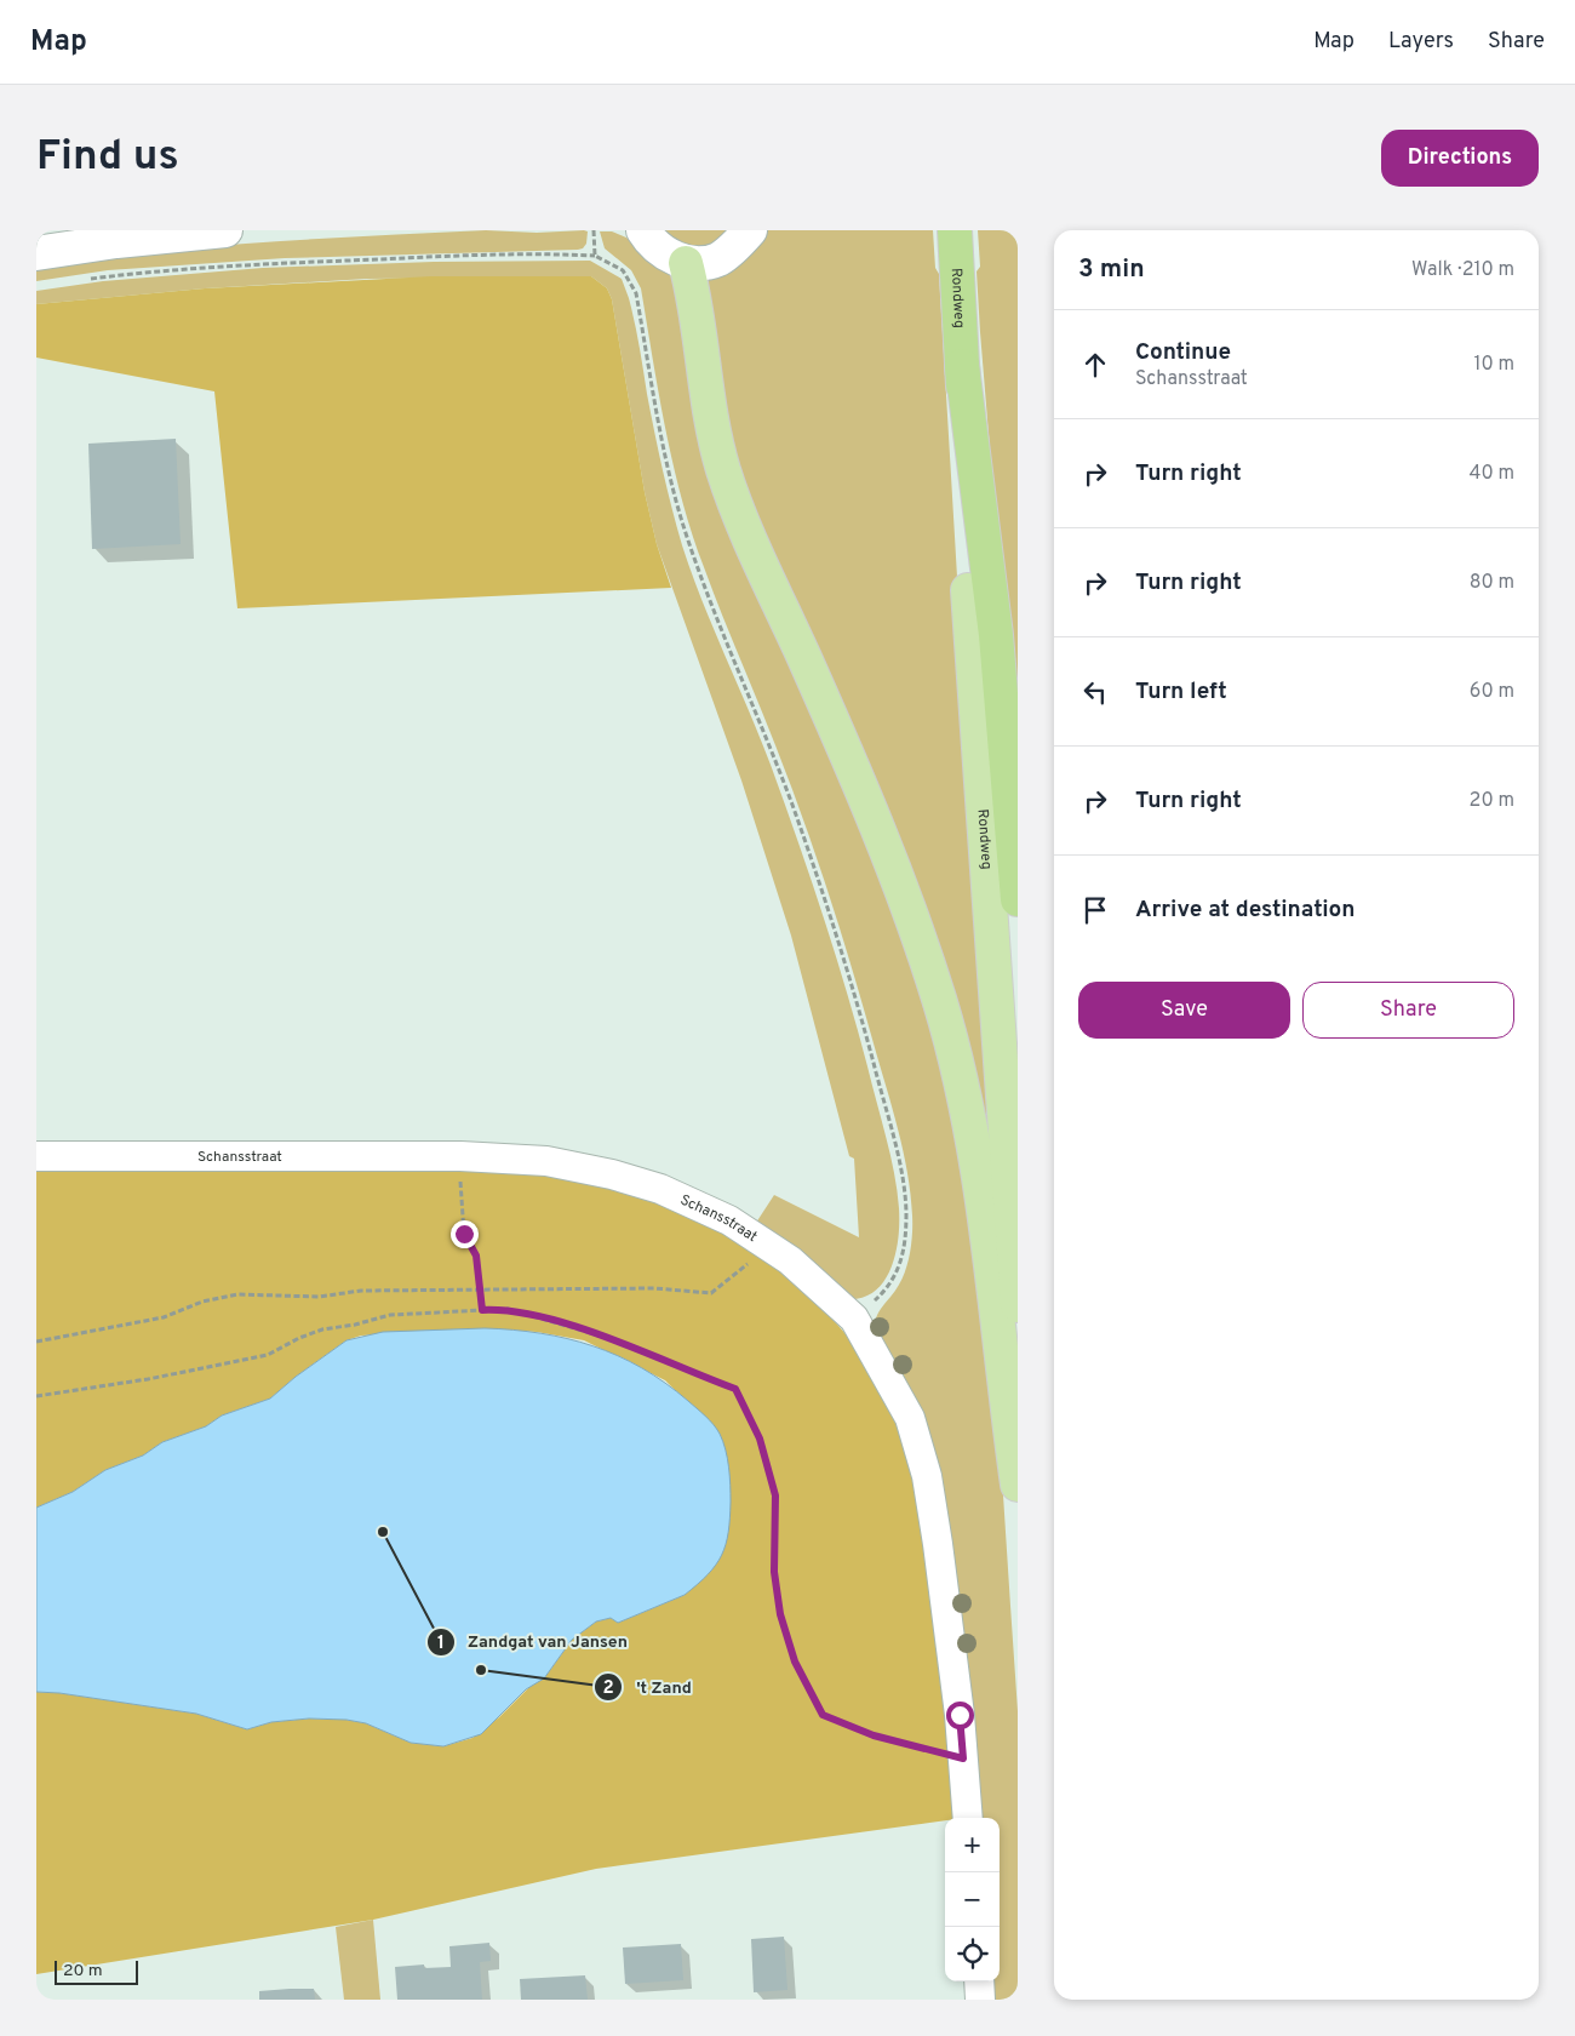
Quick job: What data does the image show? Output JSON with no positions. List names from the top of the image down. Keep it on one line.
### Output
{"streets":{"highway":["Rondweg"],"street":["Schansstraat"]},"places":["Zandgat van Jansen","'t Zand"],"scale_bar":"20 m","page":{"header":"Map","nav":["Map","Layers","Share"],"buttons":["Directions",["Save","Share"]],"title":"Find us","heading":["3 min","Walk · 210 m"],"list":[["Continue","Schansstraat","10 m"],["Turn right","40 m"],["Turn right","80 m"],["Turn left","60 m"],["Turn right","20 m"],"Arrive at destination"],"map_buttons":["+","−"],"scale":"20 m"}}
